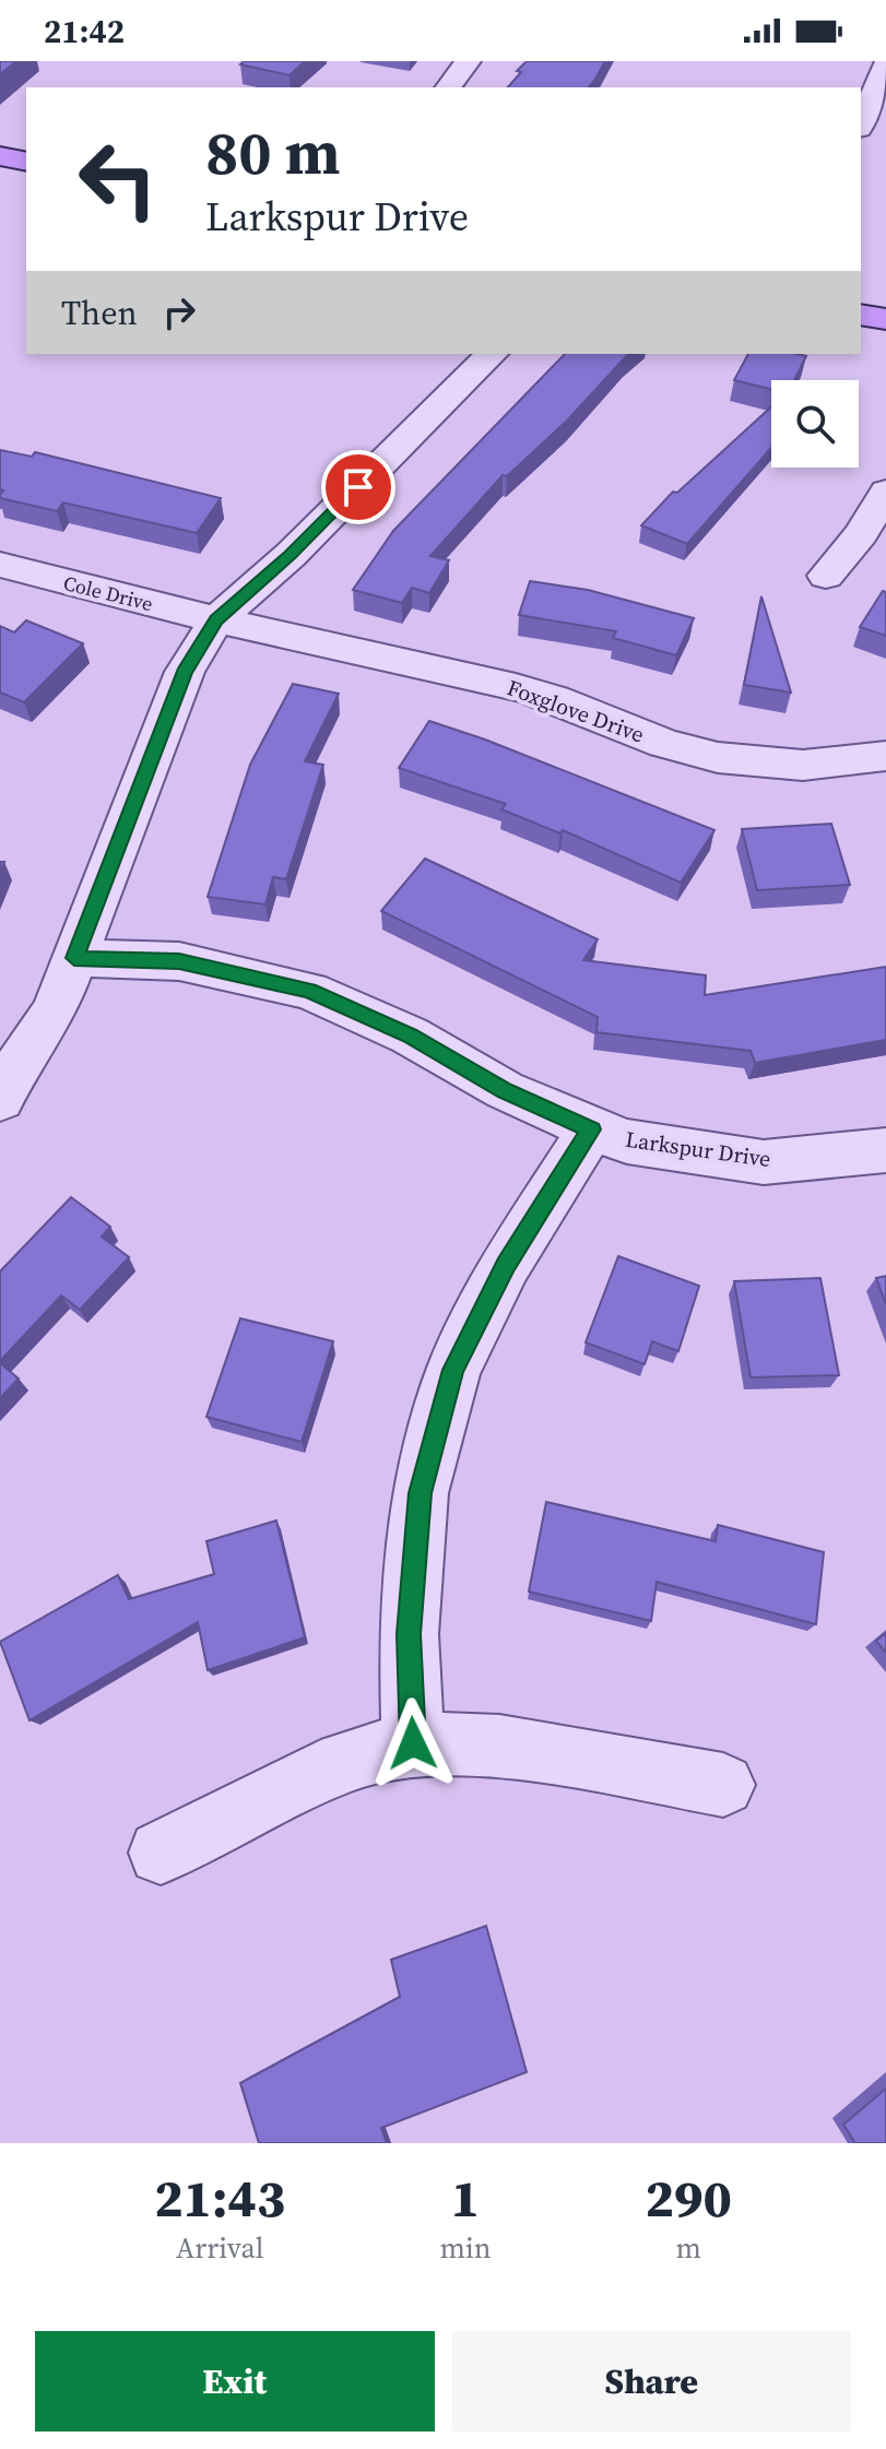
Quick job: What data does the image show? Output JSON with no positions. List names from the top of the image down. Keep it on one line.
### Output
{"streets":{"street":["Cole Drive","Foxglove Drive","Larkspur Drive"]},"crossings":[["Cole Drive","Foxglove Drive"]],"page":{"status":"21:42","turn":["80 m","Larkspur Drive"],"then":"Then","eta":["21:43","Arrival","1","min","290","m"],"buttons":["Exit","Share"]}}
